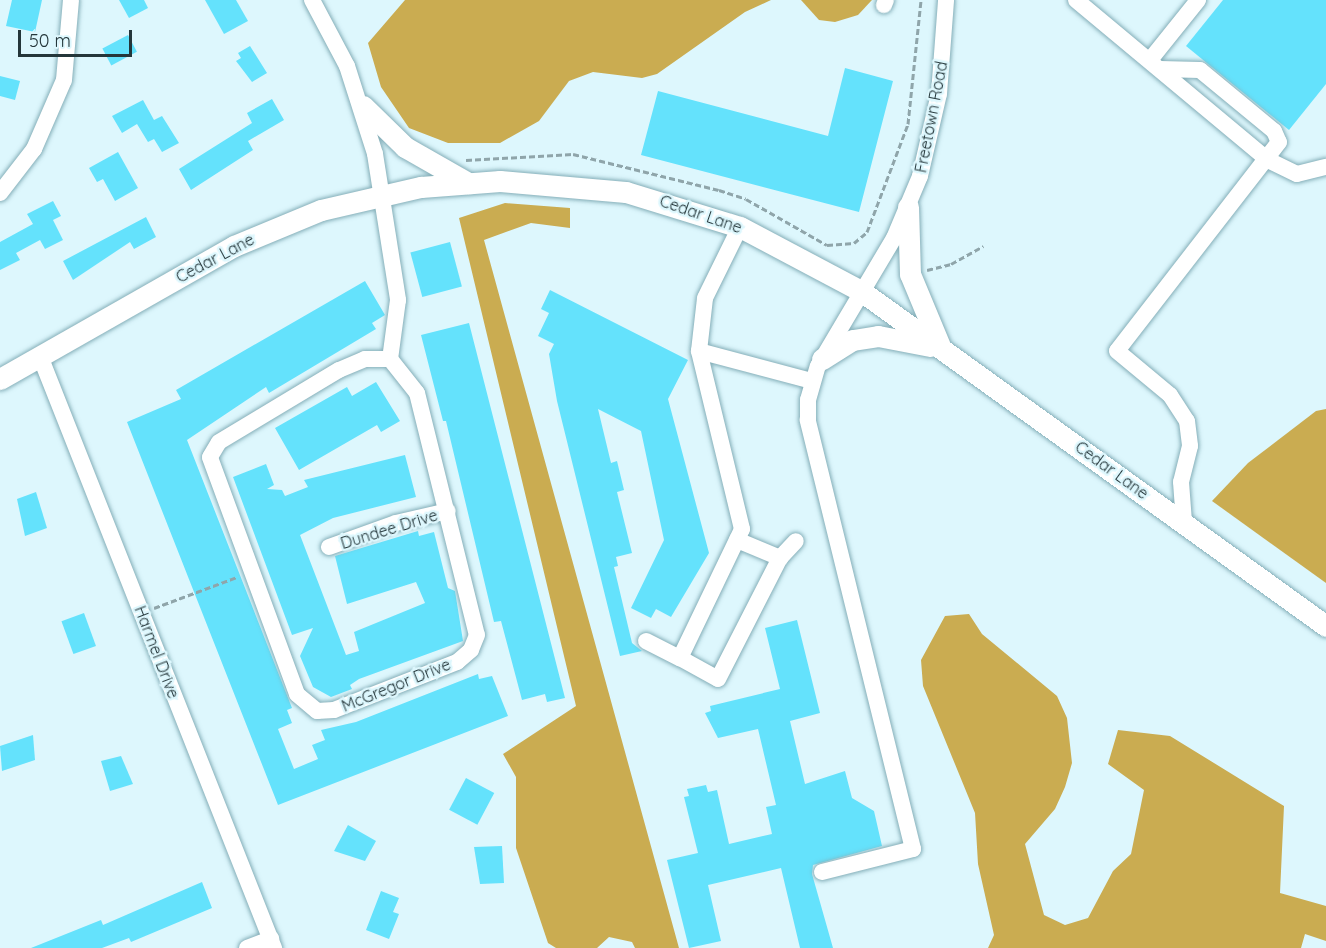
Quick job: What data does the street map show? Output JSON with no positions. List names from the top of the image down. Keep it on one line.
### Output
{"streets":{"main road":["Cedar Lane"],"street":["Freetown Road","Dundee Drive","Harmel Drive","McGregor Drive"]},"crossings":[["Freetown Road","Cedar Lane"],["Cedar Lane","Harmel Drive"],["Dundee Drive","McGregor Drive"]],"scale_bar":"50 m"}
